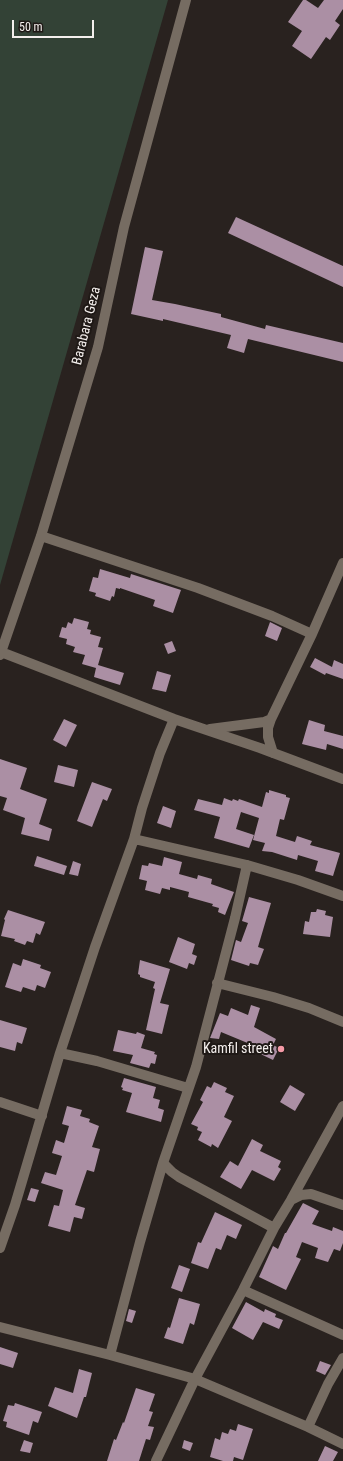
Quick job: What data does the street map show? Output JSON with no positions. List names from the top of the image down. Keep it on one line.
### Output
{"streets":{"street":["Barabara Geza"]},"places":["Kamfil street"],"scale_bar":"50 m"}
